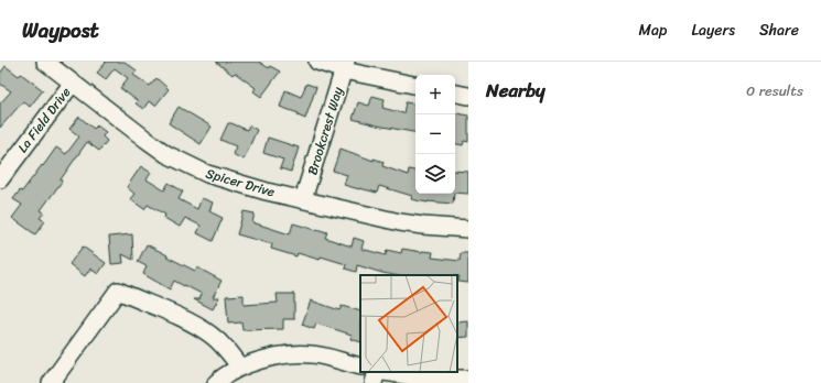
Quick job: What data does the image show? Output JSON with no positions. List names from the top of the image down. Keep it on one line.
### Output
{"streets":{"street":["La Field Drive","Brookcrest Way","Spicer Drive"]},"crossings":[["La Field Drive","Spicer Drive"],["Brookcrest Way","Spicer Drive"]],"page":{"header":"Waypost","nav":["Map","Layers","Share"],"heading":["Nearby","0 results"],"map_buttons":["+","−"]}}
